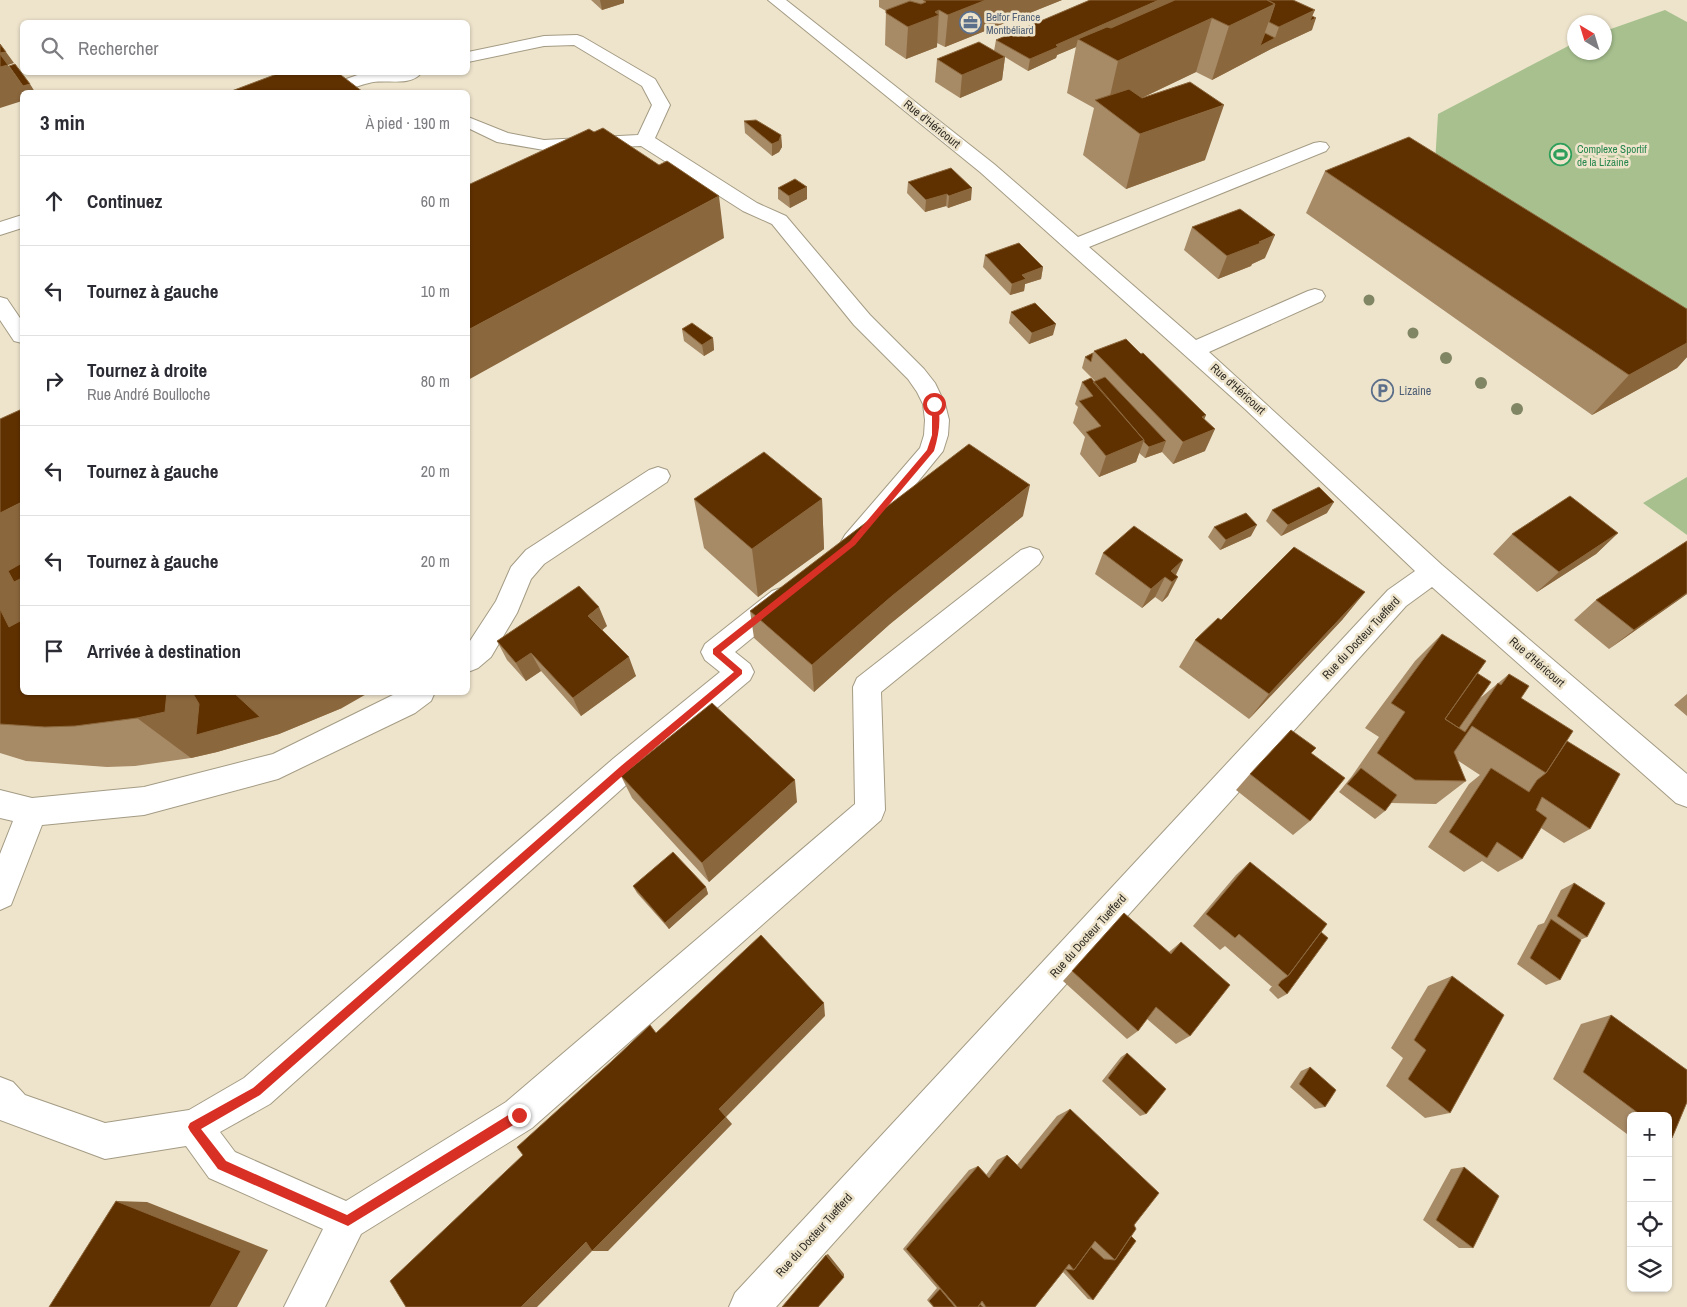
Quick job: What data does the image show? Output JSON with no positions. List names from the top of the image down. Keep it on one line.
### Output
{"streets":{"street":["Rue d'Héricourt","Rue du Docteur Tuefferd"]},"crossings":[["Rue d'Héricourt","Rue du Docteur Tuefferd"]],"places":{"office":["Belfor France Montbéliard"],"sports":["Complexe Sportif de la Lizaine"],"parking":["Lizaine"]},"north":"top left","page":{"search":"Rechercher","heading":["3 min","À pied · 190 m"],"list":[["Continuez","60 m"],["Tournez à gauche","10 m"],["Tournez à droite","Rue André Boulloche","80 m"],["Tournez à gauche","20 m"],["Tournez à gauche","20 m"],"Arrivée à destination"],"map_buttons":["+","−"]}}
